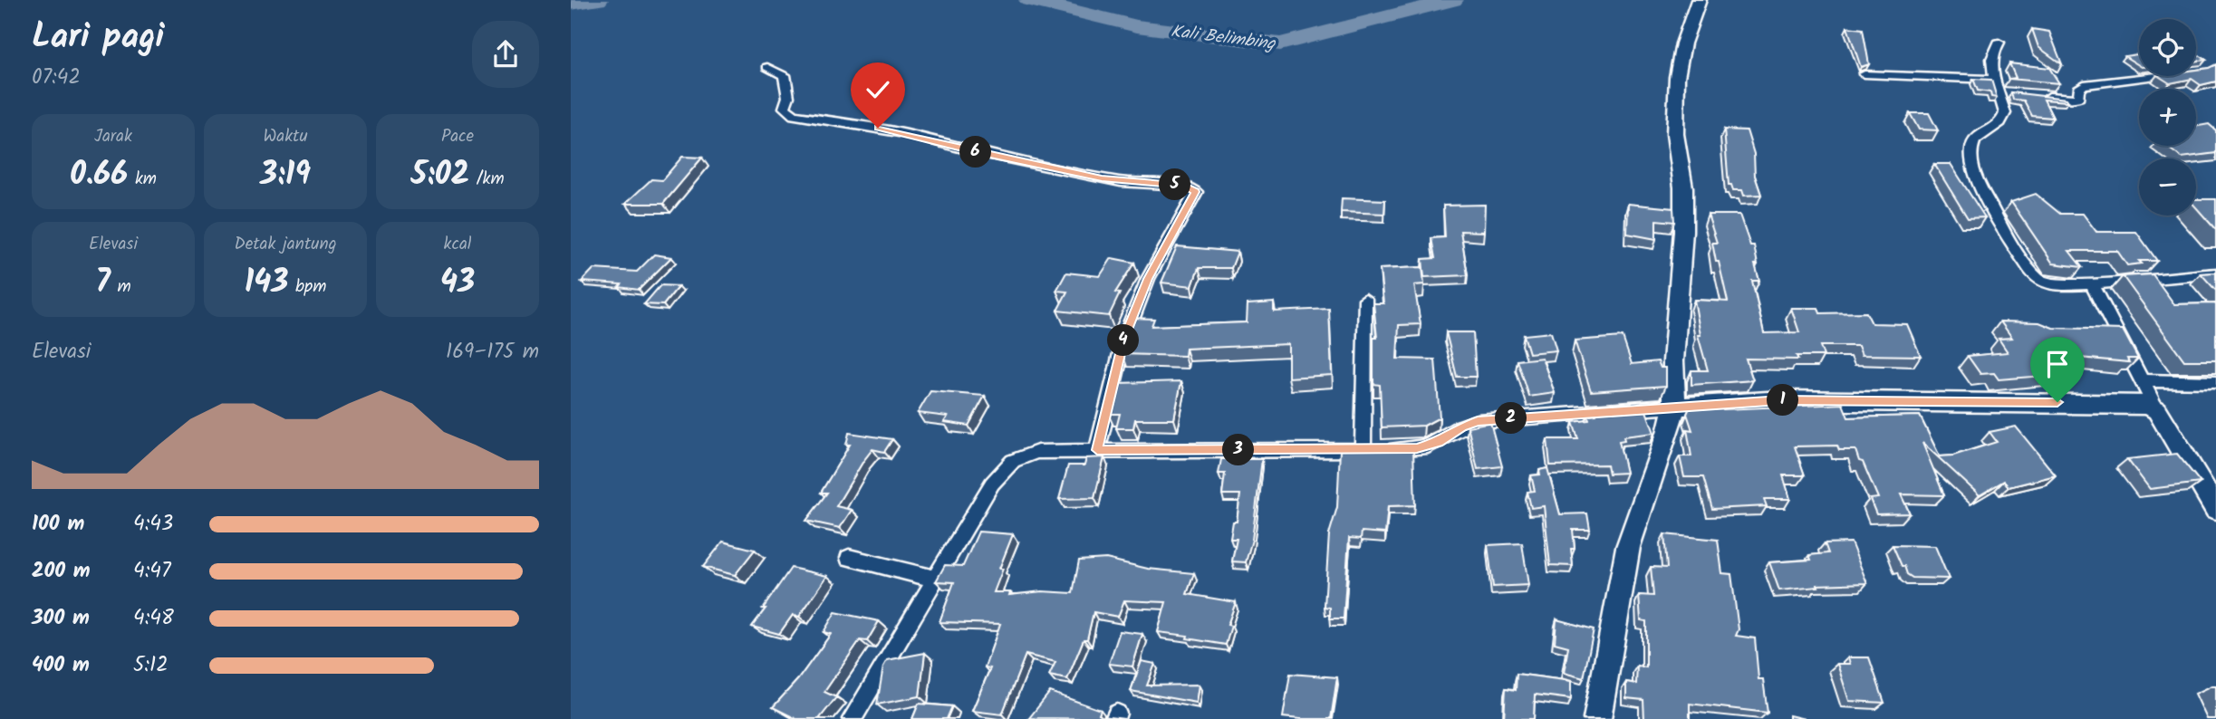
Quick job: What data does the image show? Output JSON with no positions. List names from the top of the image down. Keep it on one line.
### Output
{"water":["Kali Belimbing"],"page":{"heading":["Lari pagi","07:42"],"map_buttons":["+","−"],"stats":[["Jarak","0.66 km"],["Waktu","3:19"],["Pace","5:02 /km"],["Elevasi","7 m"],["Detak jantung","143 bpm"],["kcal","43"]],"pins":["6","5","4","1","2","3"],"chart":["Elevasi","169–175 m"],"list":[{"name":"100 m","note":"4:43"},{"name":"200 m","note":"4:47"},{"name":"300 m","note":"4:48"},{"name":"400 m","note":"5:12"}]}}
